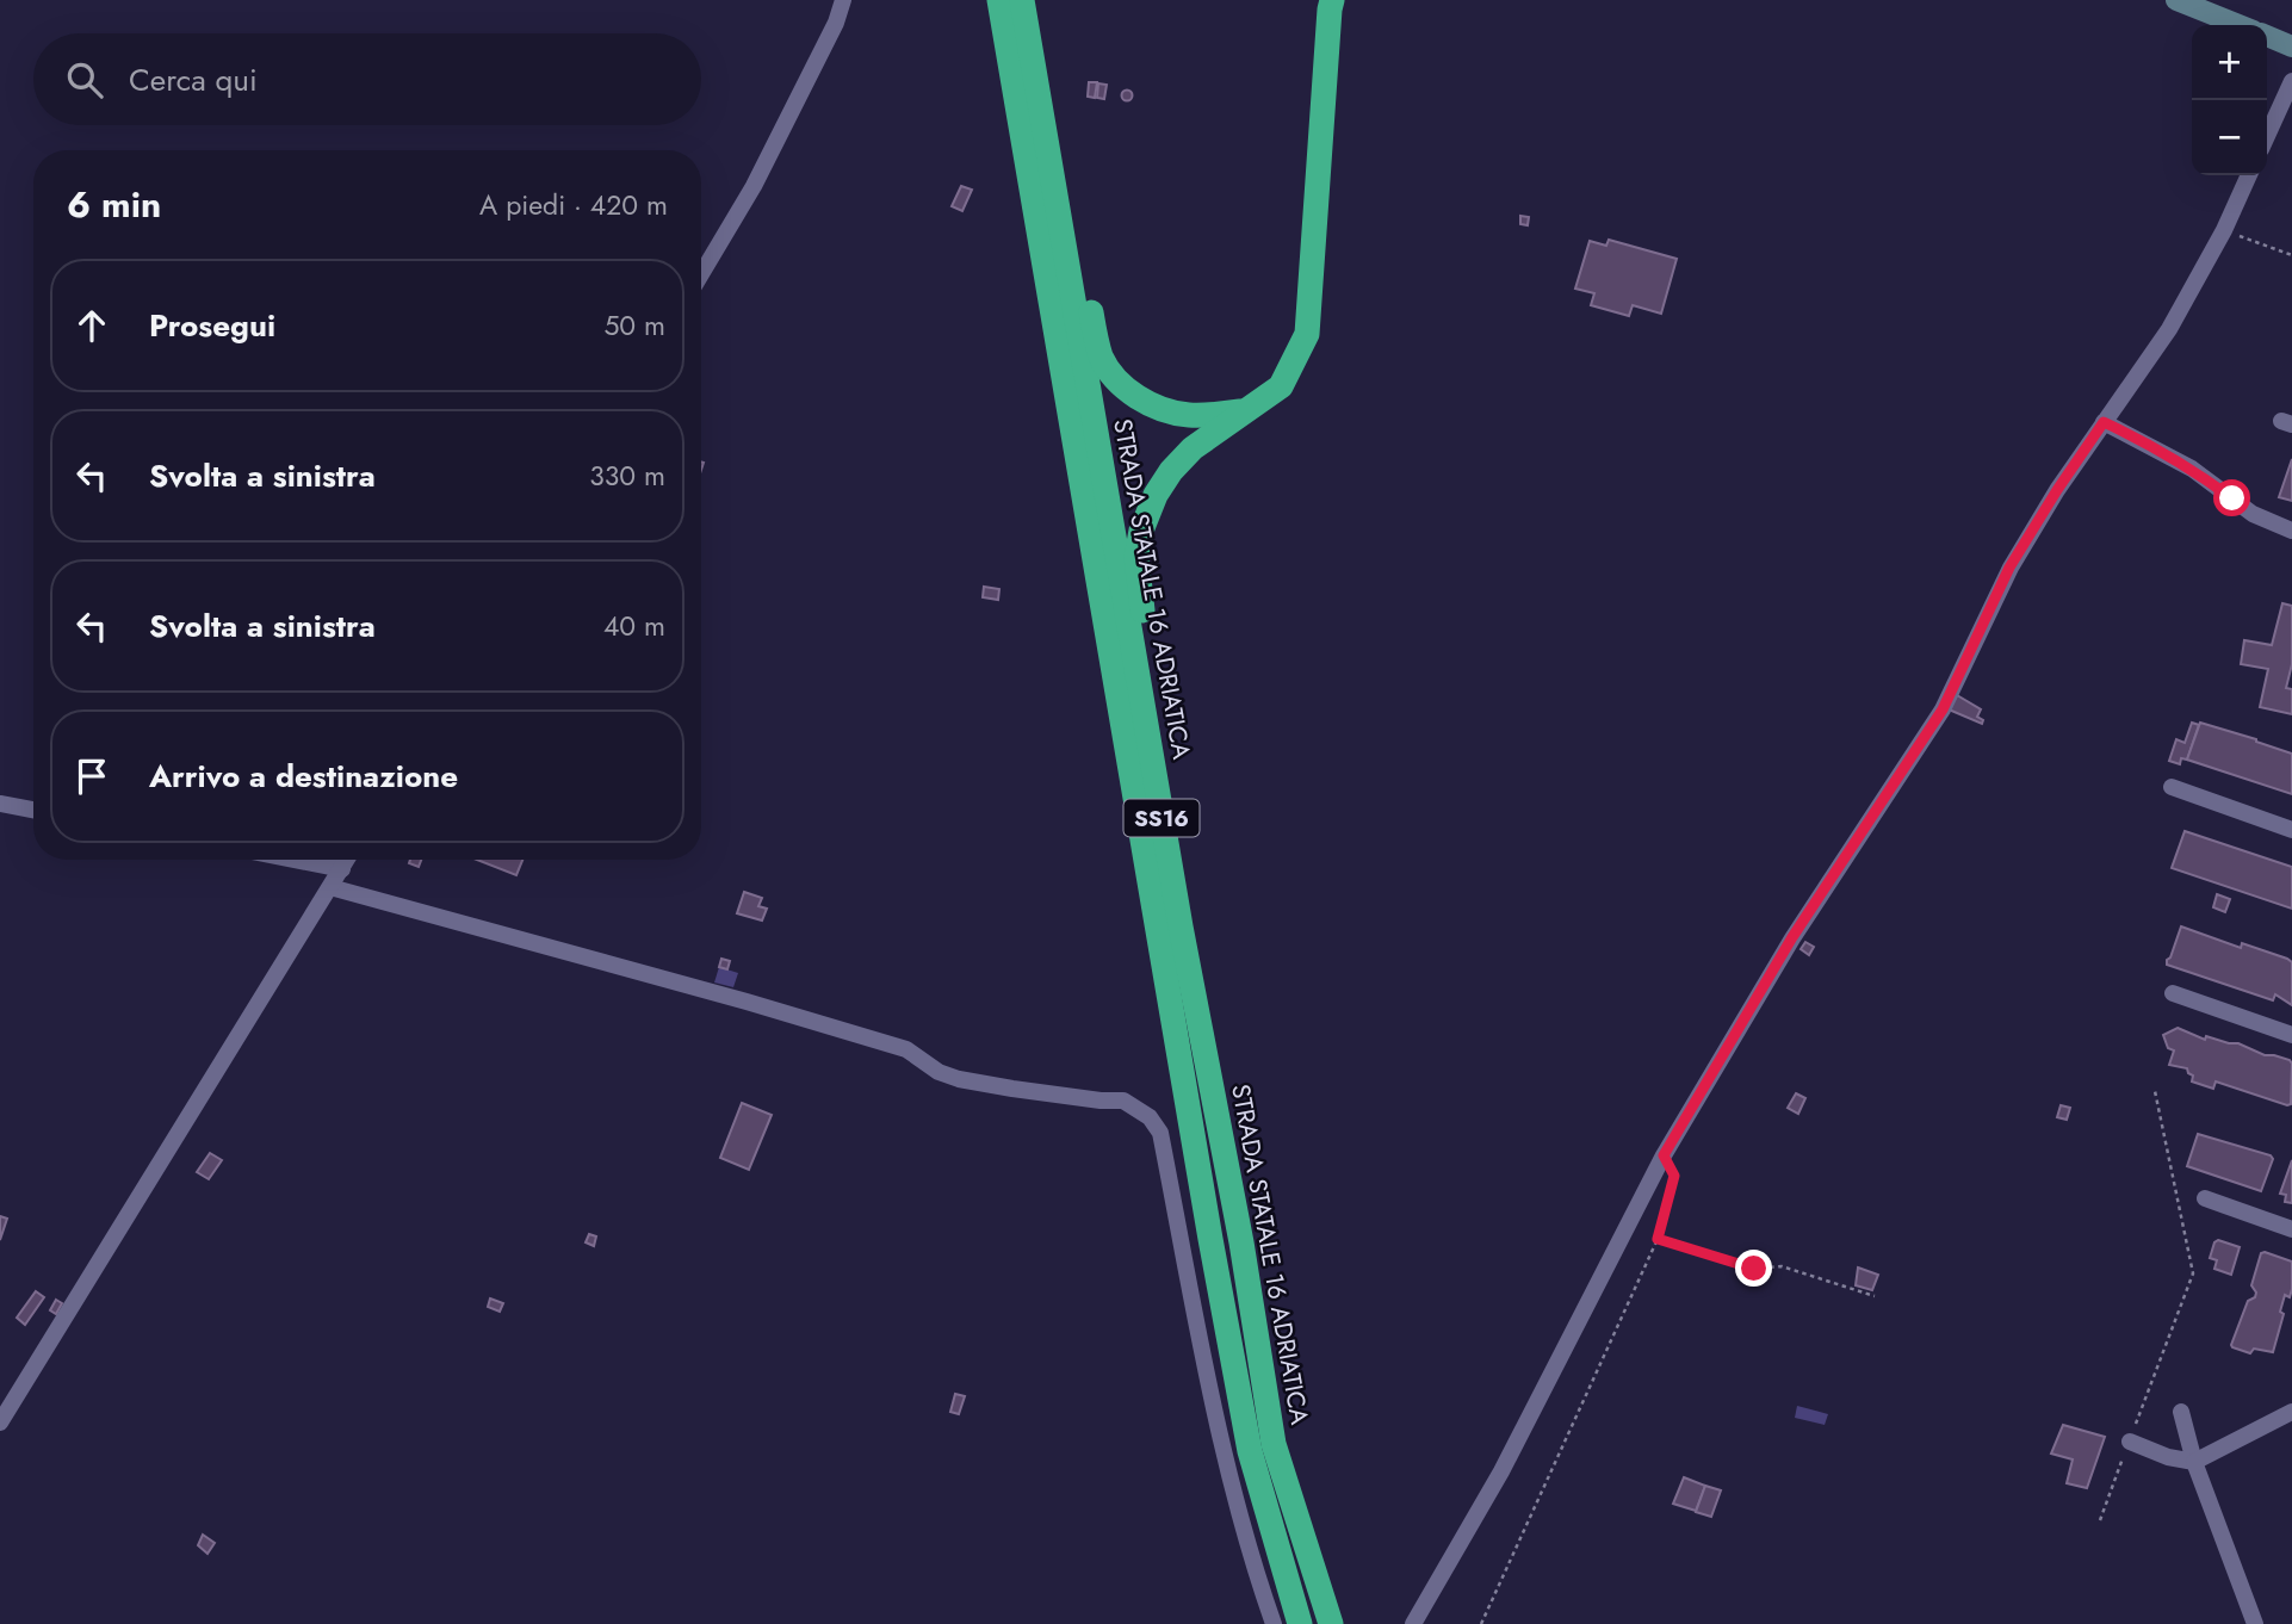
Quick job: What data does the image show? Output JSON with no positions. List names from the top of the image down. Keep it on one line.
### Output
{"streets":{"highway":["STRADA STATALE 16 ADRIATICA","SS16"]},"page":{"map_buttons":["+","−"],"search":"Cerca qui","heading":["6 min","A piedi · 420 m"],"list":[["Prosegui","50 m"],["Svolta a sinistra","330 m"],["Svolta a sinistra","40 m"],"Arrivo a destinazione"]}}
